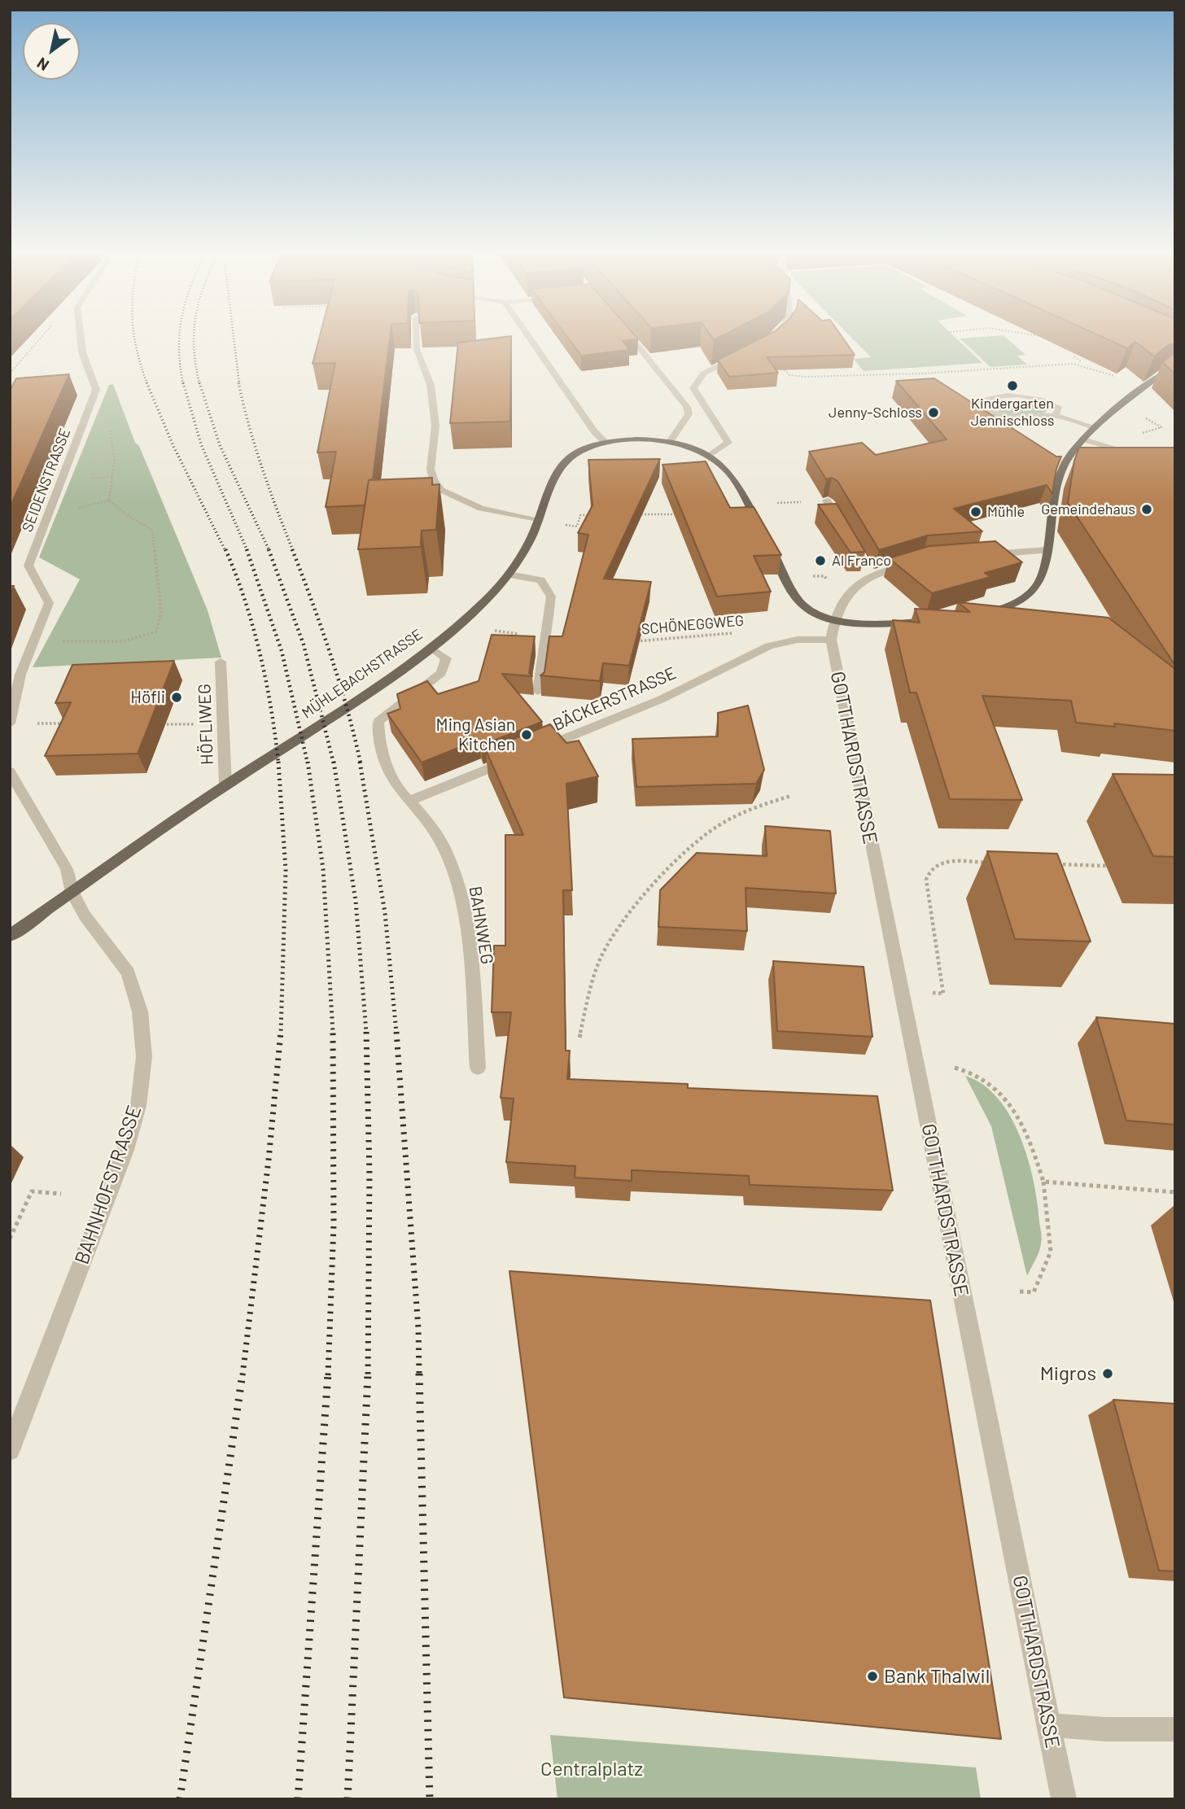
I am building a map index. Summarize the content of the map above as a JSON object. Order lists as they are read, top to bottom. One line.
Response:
{"streets":{"main road":["MÜHLEBACHSTRASSE"],"street":["SEIDENSTRASSE","BÄCKERSTRASSE","HÖFLIWEG","GOTTHARDSTRASSE","BAHNWEG","BAHNHOFSTRASSE"],"path":["SCHÖNEGGWEG"]},"crossings":[["MÜHLEBACHSTRASSE","HÖFLIWEG"],["MÜHLEBACHSTRASSE","GOTTHARDSTRASSE"],["MÜHLEBACHSTRASSE","BAHNHOFSTRASSE"],["BÄCKERSTRASSE","GOTTHARDSTRASSE"],["BÄCKERSTRASSE","BAHNWEG"]],"parks":["Centralplatz"],"places":["Kindergarten Jennischloss","Jenny-Schloss","Gemeindehaus","Mühle","Al Franco","Höfli","Ming Asian Kitchen","Migros","Bank Thalwil"],"north":"bottom left"}
